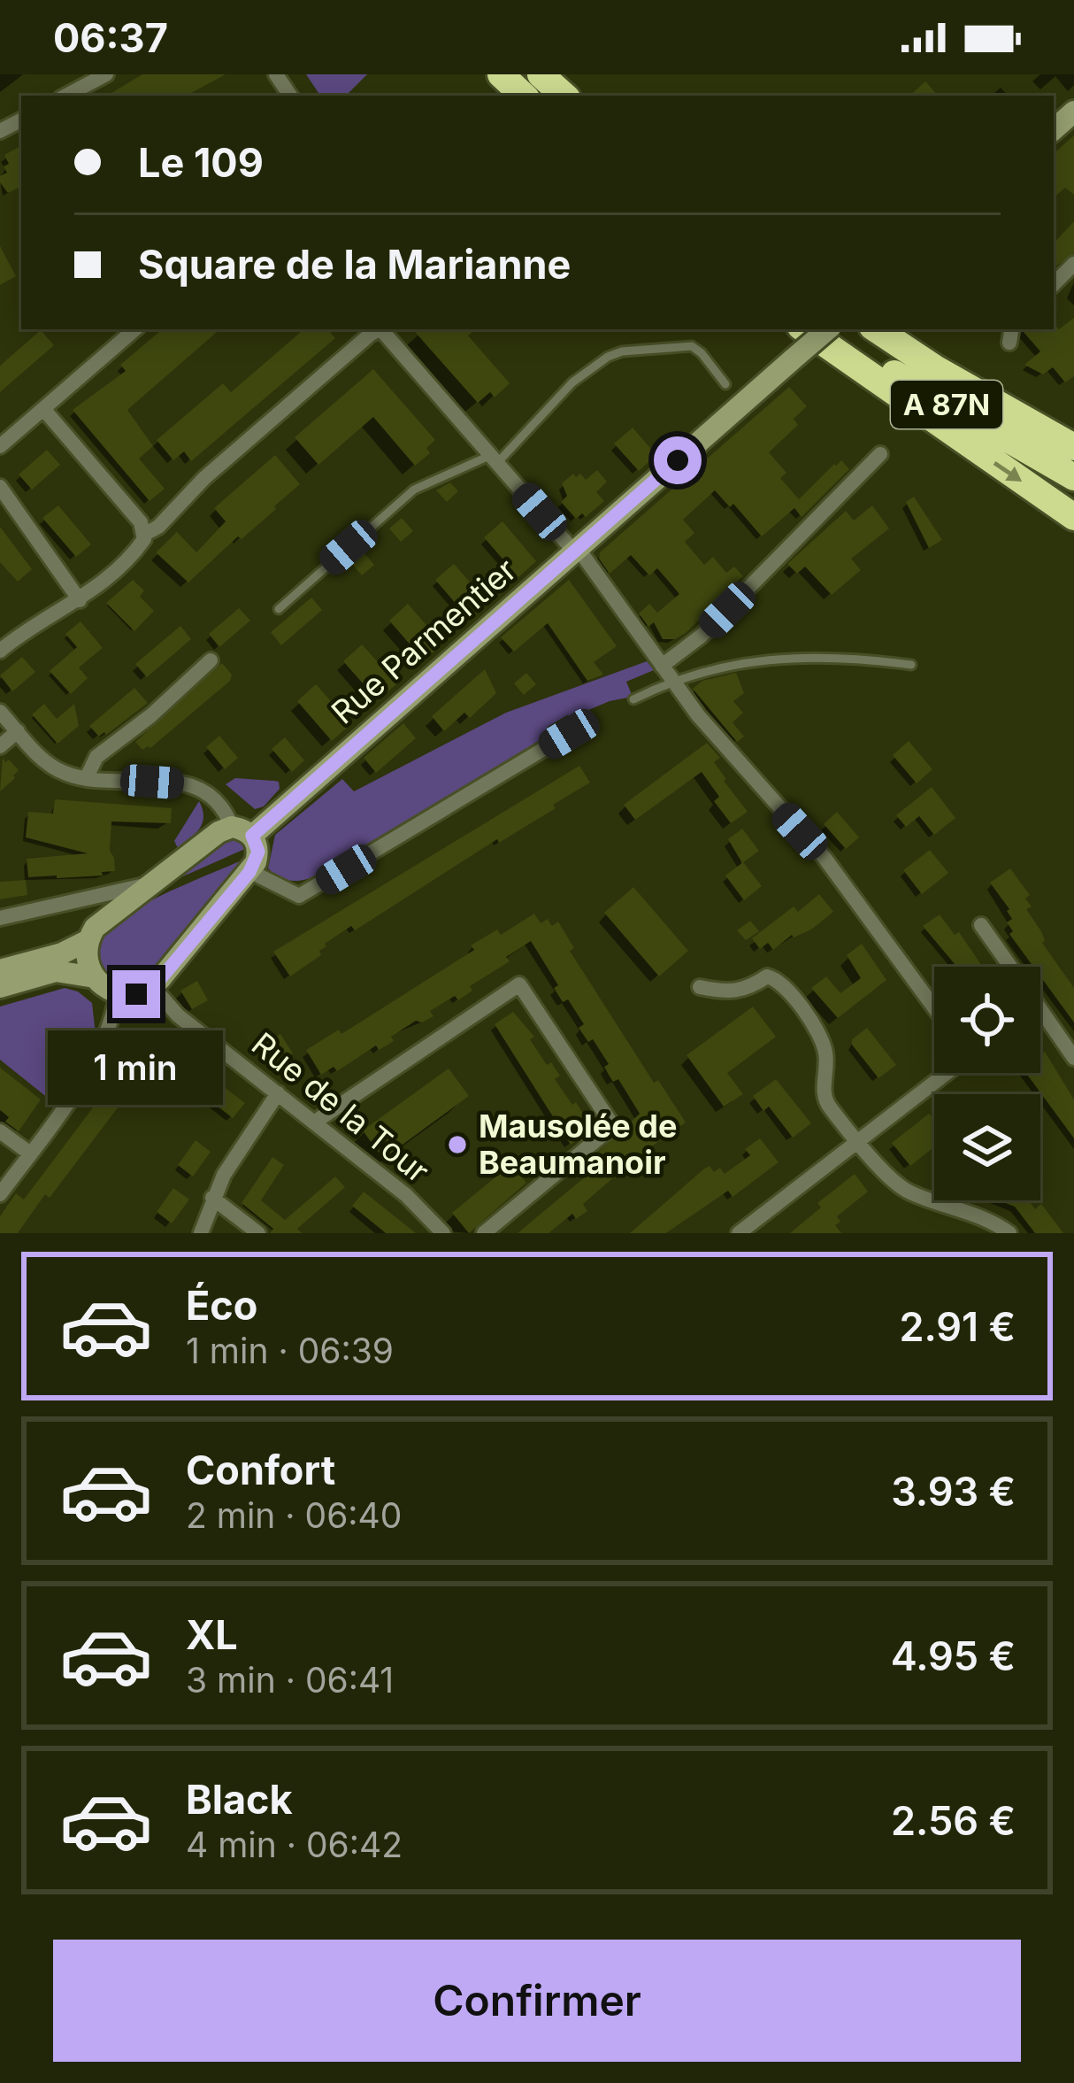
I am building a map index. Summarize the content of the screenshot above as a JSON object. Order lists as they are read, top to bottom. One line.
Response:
{"streets":{"highway":["A 87N"],"street":["Rue Parmentier","Rue de la Tour"]},"places":["Mausolée de Beaumanoir"],"page":{"status":"06:37","banner":["Le 109","Square de la Marianne"],"bubble":"1 min","list":[{"name":"Éco","note":"1 min · 06:39","value":"2.91 €"},{"name":"Confort","note":"2 min · 06:40","value":"3.93 €"},{"name":"XL","note":"3 min · 06:41","value":"4.95 €"},{"name":"Black","note":"4 min · 06:42","value":"2.56 €"}],"buttons":"Confirmer"}}
